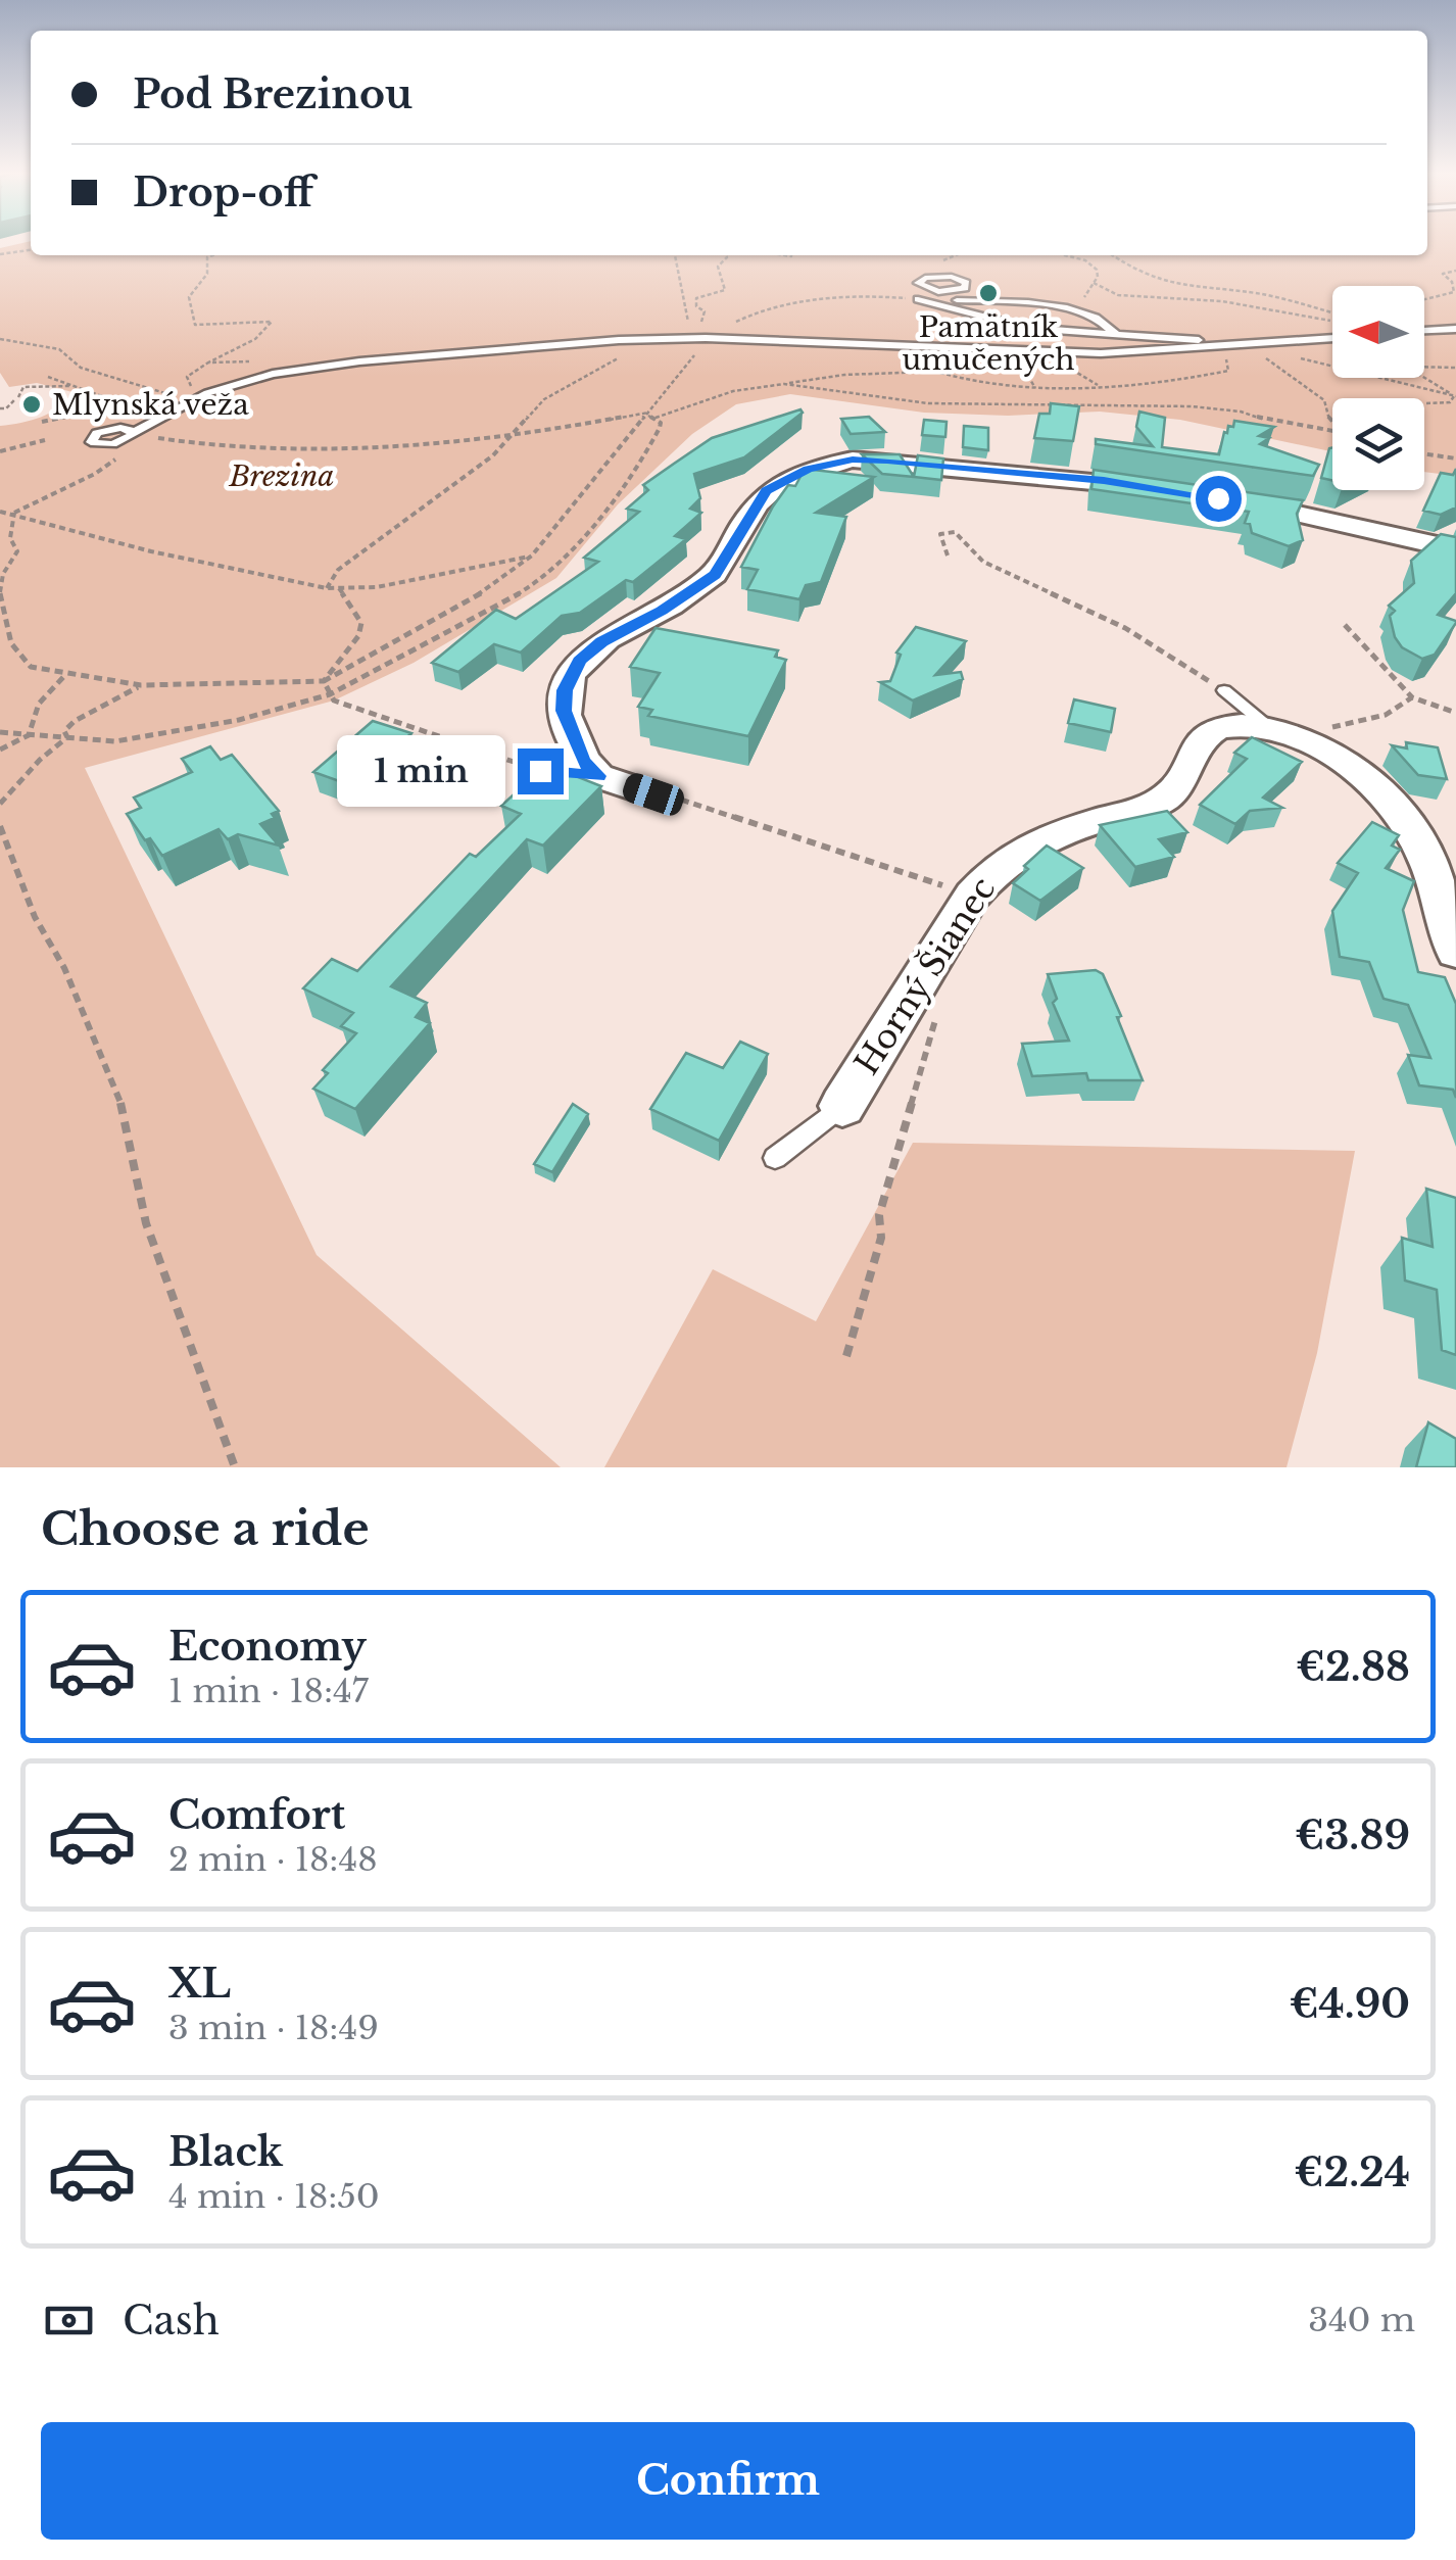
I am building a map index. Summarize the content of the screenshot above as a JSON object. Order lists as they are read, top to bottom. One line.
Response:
{"streets":{"street":["Horný Šianec"]},"parks":["Brezina"],"places":["Pamätník umučených","Mlynská veža"],"north":"left","page":{"banner":["Pod Brezinou","Drop-off"],"bubble":"1 min","heading":"Choose a ride","list":[{"name":"Economy","note":"1 min · 18:47","value":"€2.88"},{"name":"Comfort","note":"2 min · 18:48","value":"€3.89"},{"name":"XL","note":"3 min · 18:49","value":"€4.90"},{"name":"Black","note":"4 min · 18:50","value":"€2.24"}],"pay":["Cash","340 m"],"buttons":"Confirm"}}
